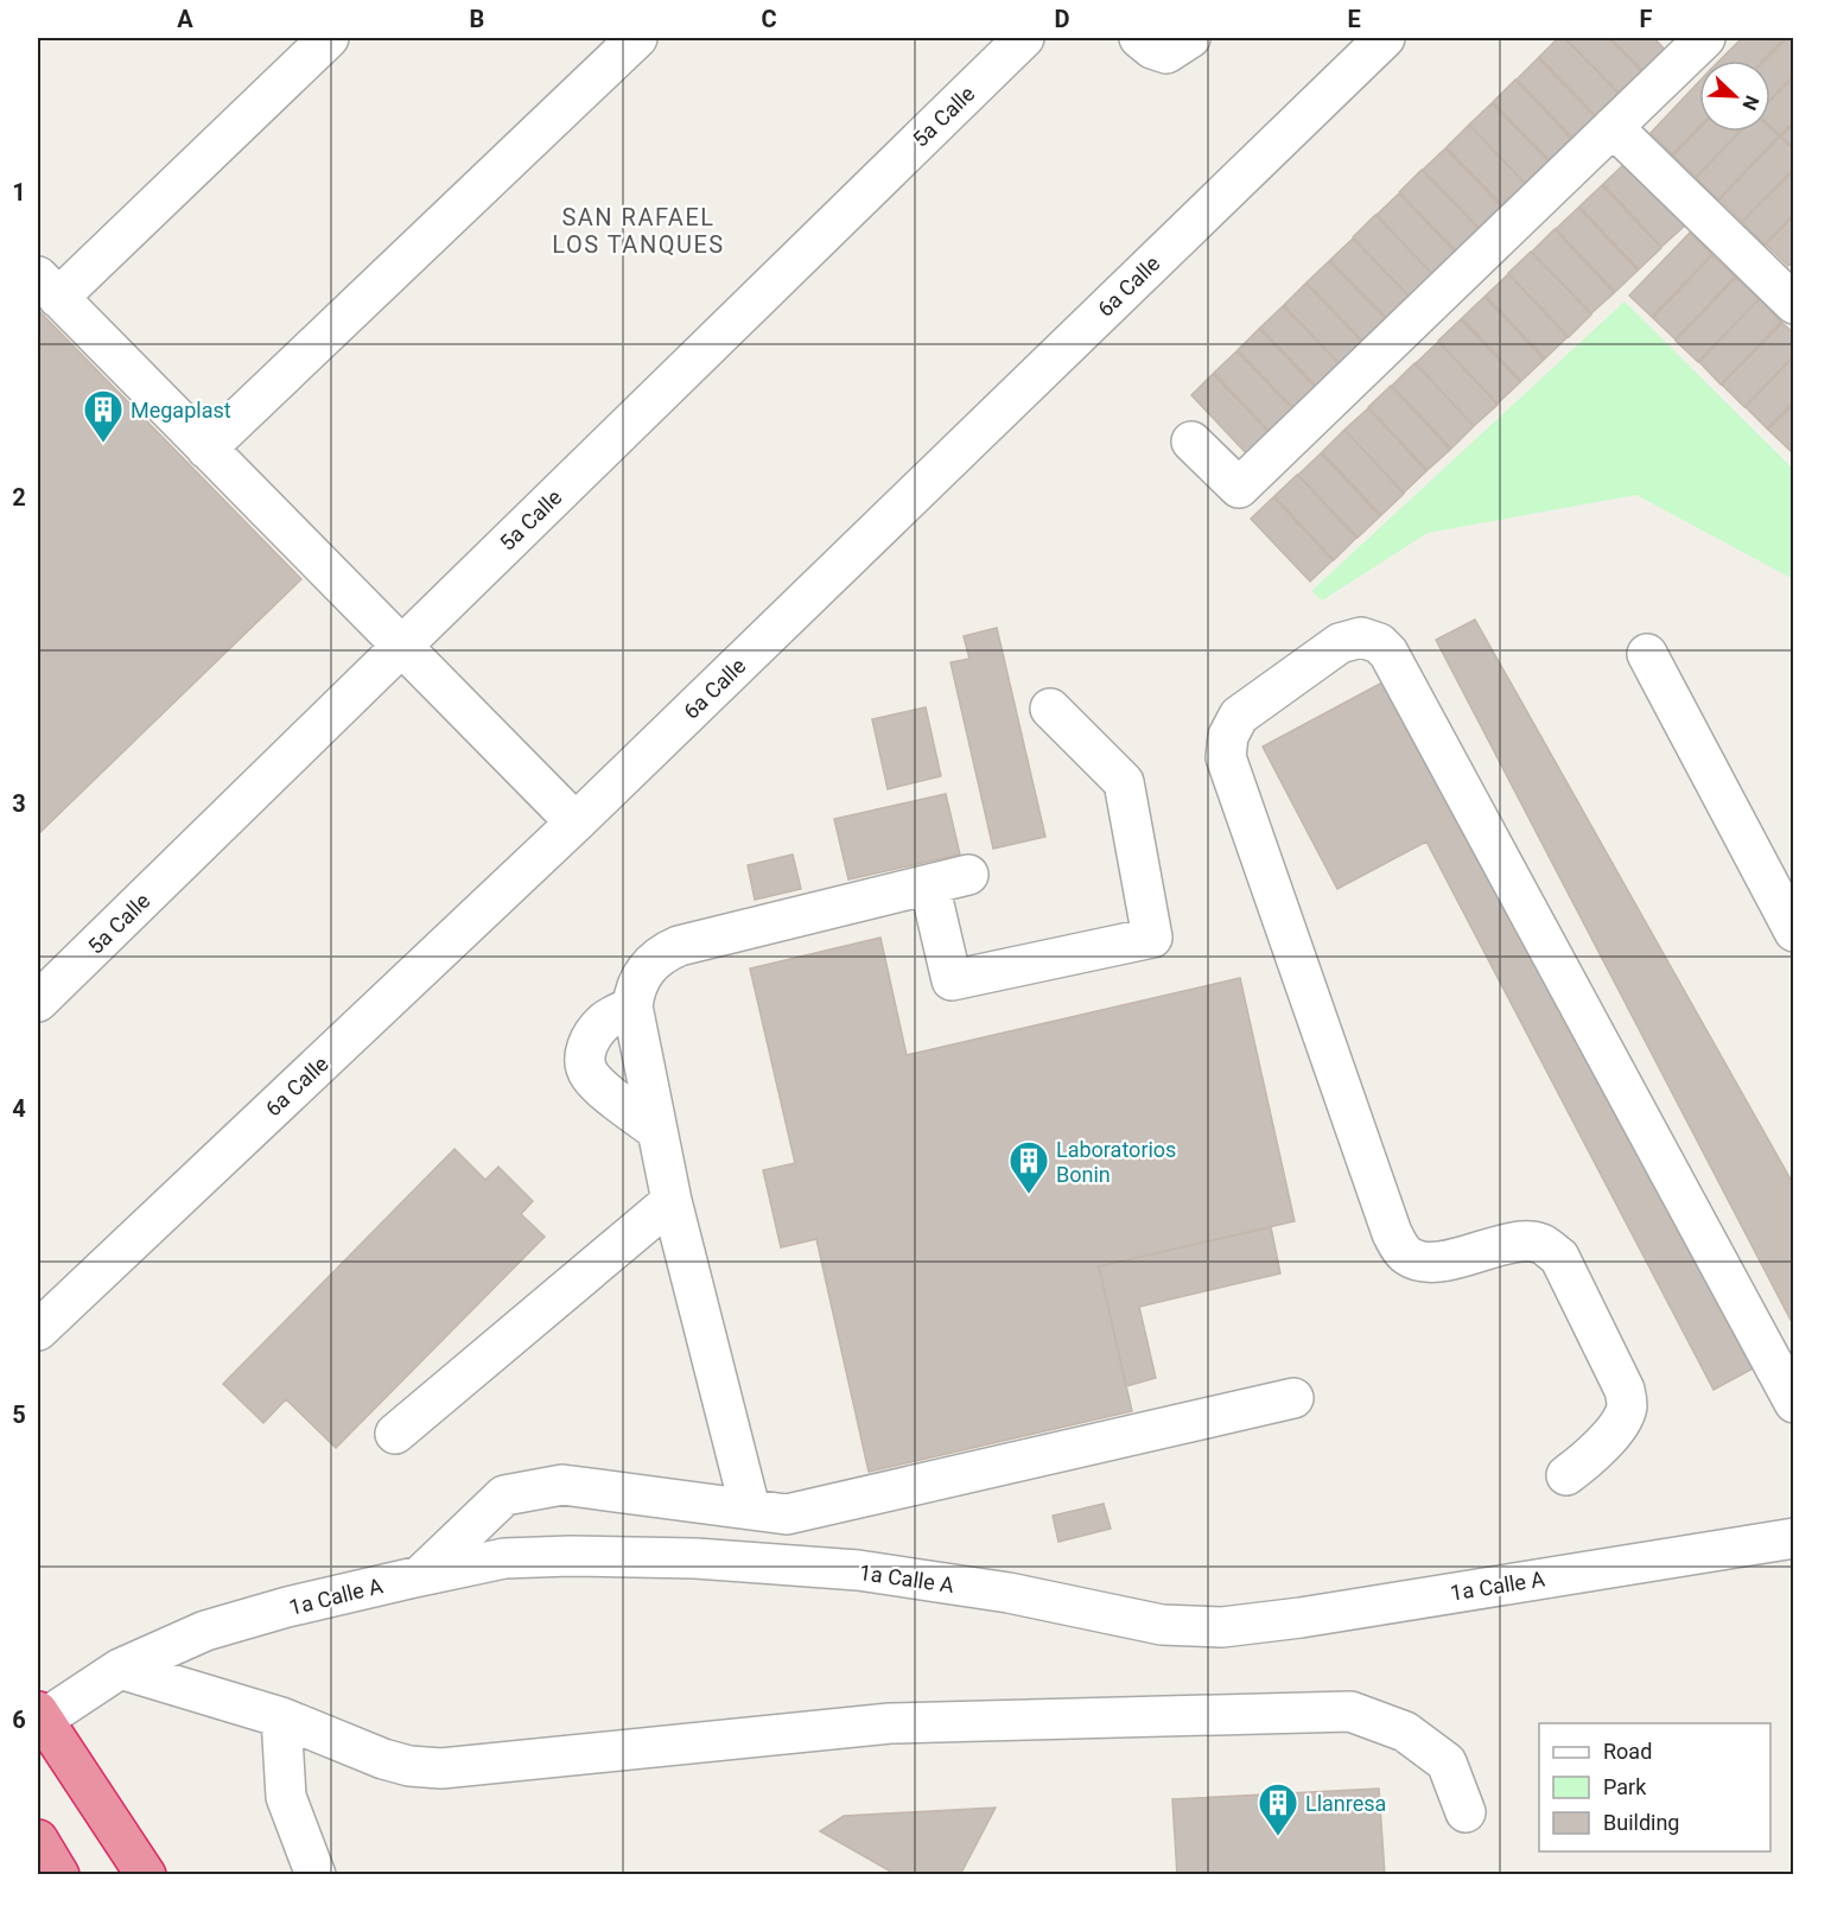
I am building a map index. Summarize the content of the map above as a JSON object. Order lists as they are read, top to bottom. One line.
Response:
{"streets":{"street":["5a Calle","6a Calle","1a Calle A"]},"districts":["SAN RAFAEL LOS TANQUES"],"places":{"building":["Megaplast","Laboratorios Bonin","Llanresa"]},"legend":["Road","Park","Building"],"north":"bottom right","grid":{"columns":["A","B","C","D","E","F"],"rows":["1","2","3","4","5","6"]}}
